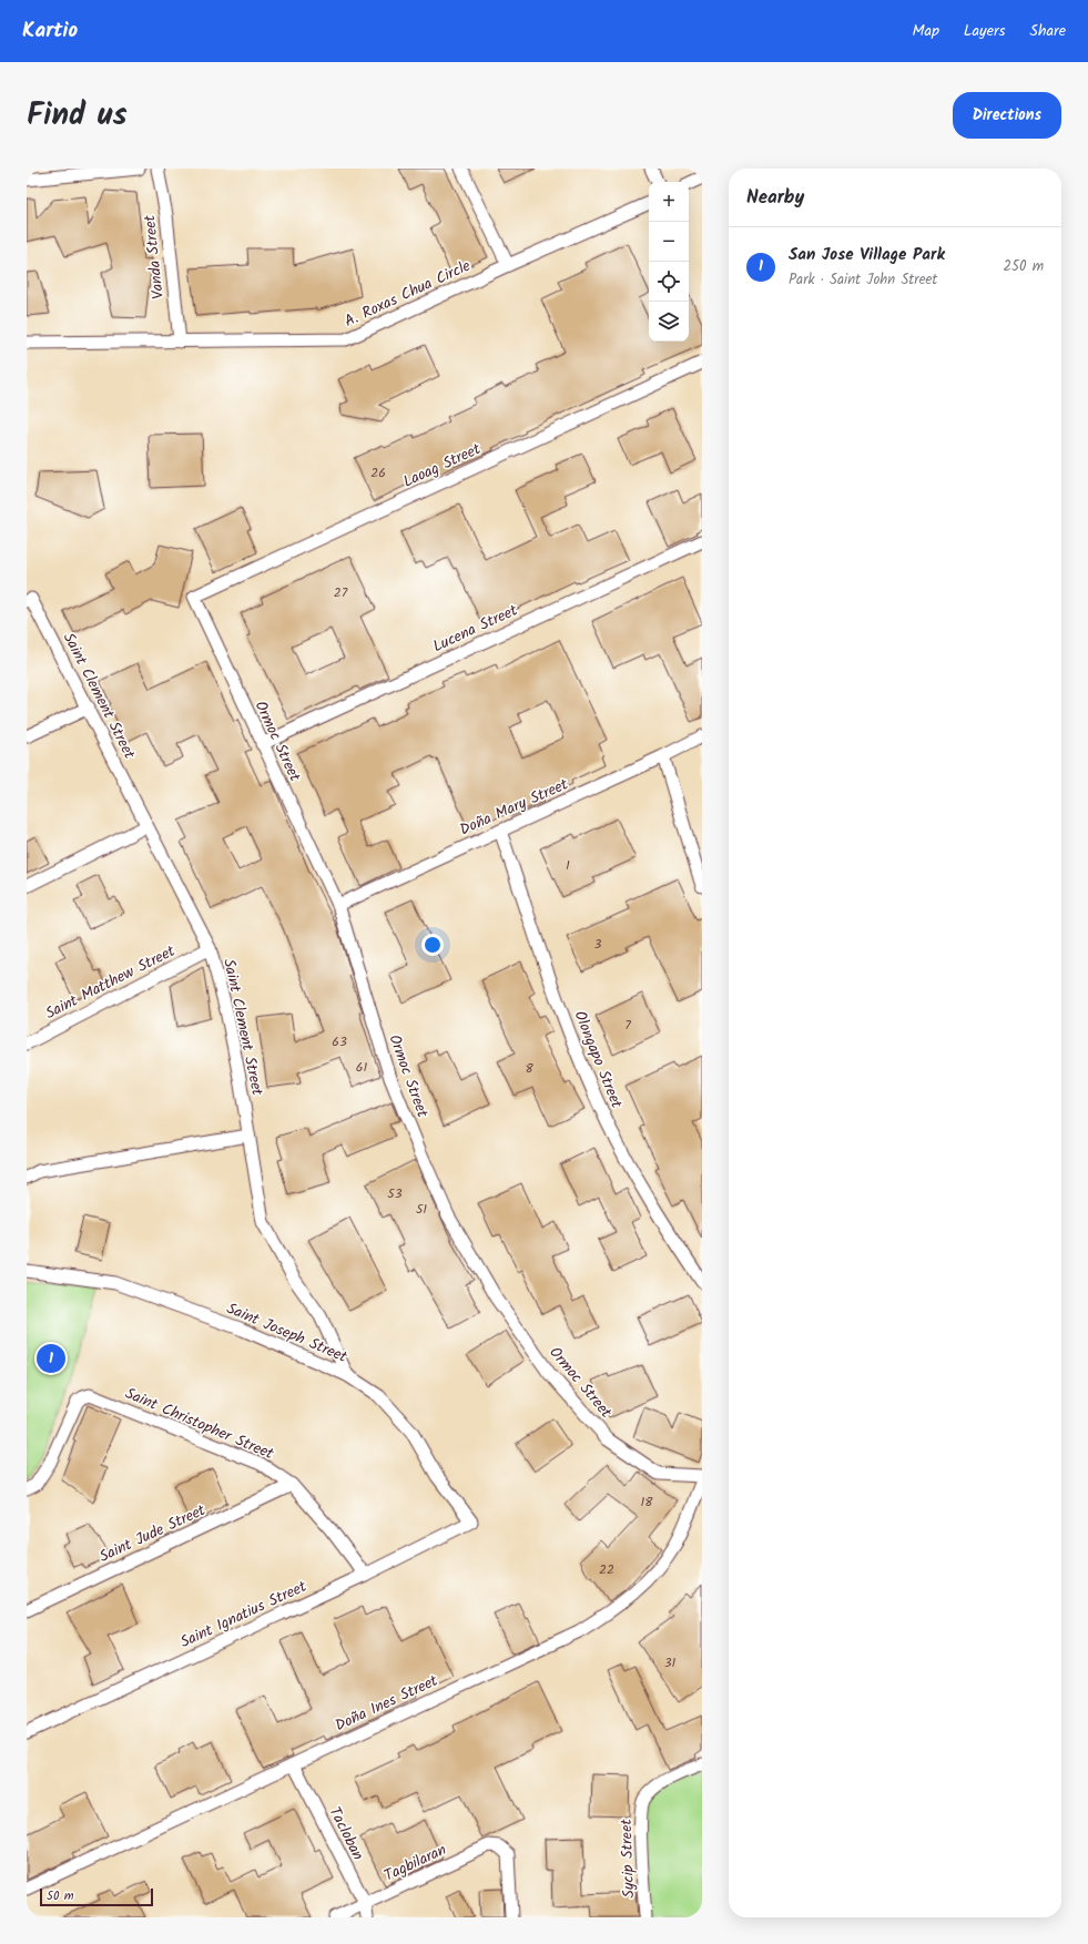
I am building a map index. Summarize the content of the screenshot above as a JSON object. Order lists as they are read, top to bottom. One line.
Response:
{"streets":{"street":["Vanda Street","A. Roxas Chua Circle","Laoag Street","Lucena Street","Saint Clement Street","Ormoc Street","Doña Mary Street","Saint Matthew Street","Olongapo Street","Saint Joseph Street","Saint Christopher Street","Saint Jude Street","Saint Ignatius Street","Doña Ines Street","Tacloban","Sycip Street","Tagbilaran"]},"crossings":[["Vanda Street","A. Roxas Chua Circle"],["Laoag Street","Ormoc Street"],["Lucena Street","Ormoc Street"],["Saint Clement Street","Saint Matthew Street"],["Saint Clement Street","Saint Joseph Street"],["Ormoc Street","Doña Mary Street"],["Doña Mary Street","Olongapo Street"],["Saint Joseph Street","Saint Ignatius Street"],["Saint Christopher Street","Saint Jude Street"],["Saint Christopher Street","Saint Ignatius Street"],["Doña Ines Street","Tacloban"],["Tacloban","Tagbilaran"]],"house_numbers":["26","27","1","3","7","63","61","8","53","51","18","22","31"],"scale_bar":"50 m","page":{"header":"Kartio","nav":["Map","Layers","Share"],"title":"Find us","buttons":"Directions","heading":"Nearby","map_buttons":["+","−"],"list":[{"mark":"1","name":"San Jose Village Park","note":"Park · Saint John Street","value":"250 m"}],"pins":"1","scale":"50 m"}}
